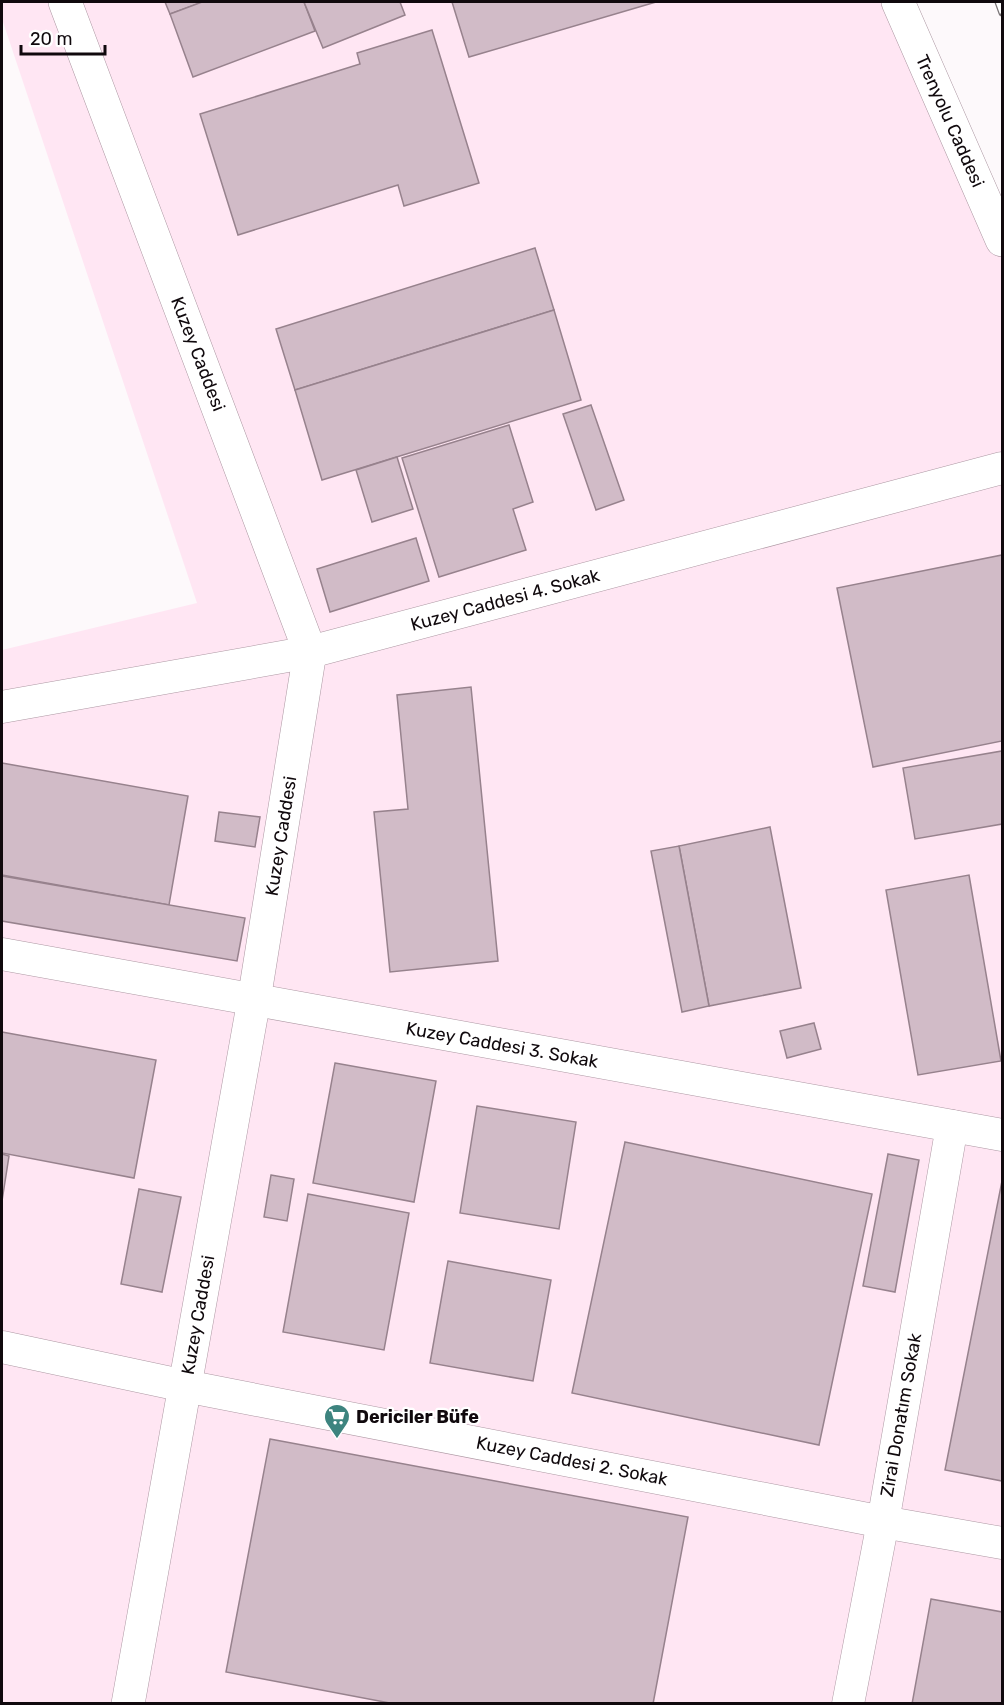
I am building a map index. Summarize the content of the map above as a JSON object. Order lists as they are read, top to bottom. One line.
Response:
{"streets":{"street":["Trenyolu Caddesi","Kuzey Caddesi","Kuzey Caddesi 4. Sokak","Kuzey Caddesi 3. Sokak","Zirai Donatım Sokak","Kuzey Caddesi 2. Sokak"]},"crossings":[["Kuzey Caddesi","Kuzey Caddesi 4. Sokak"],["Kuzey Caddesi","Kuzey Caddesi 3. Sokak"],["Kuzey Caddesi","Kuzey Caddesi 2. Sokak"],["Kuzey Caddesi 3. Sokak","Zirai Donatım Sokak"],["Zirai Donatım Sokak","Kuzey Caddesi 2. Sokak"]],"places":{"supermarket":["Dericiler Büfe"]},"scale_bar":"20 m"}
